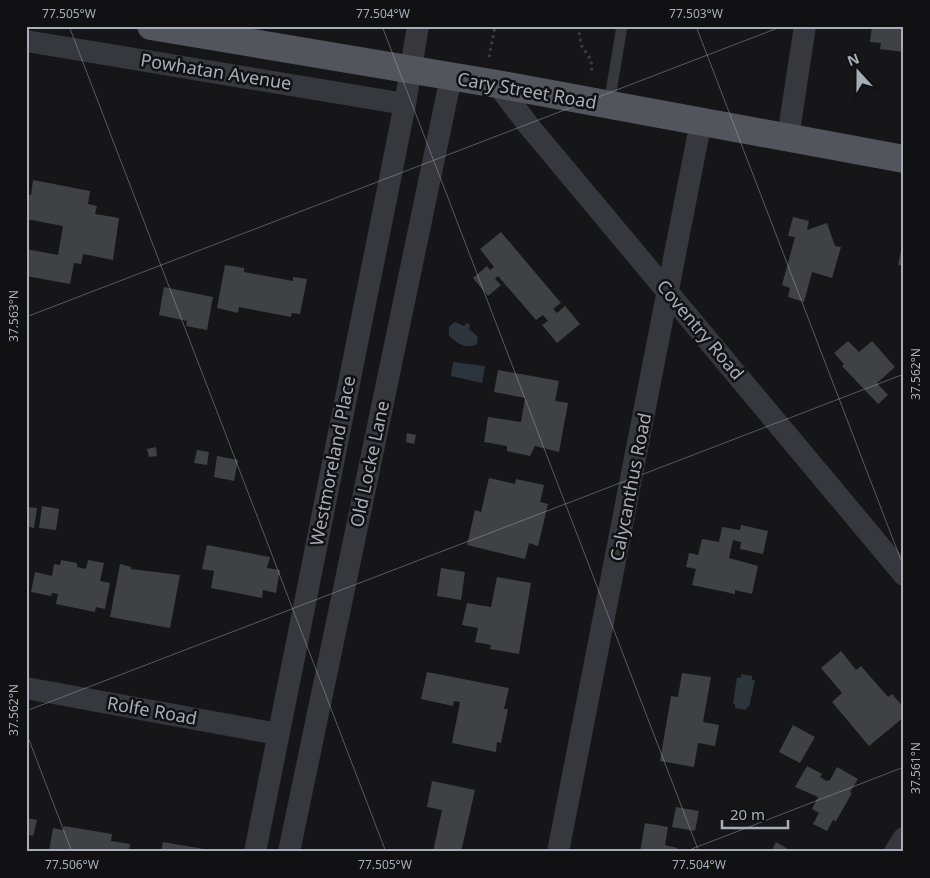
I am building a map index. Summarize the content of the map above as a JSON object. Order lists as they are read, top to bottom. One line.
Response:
{"streets":{"main road":["Cary Street Road"],"street":["Powhatan Avenue","Coventry Road","Westmoreland Place","Old Locke Lane","Calycanthus Road","Rolfe Road"]},"crossings":[["Powhatan Avenue","Westmoreland Place"],["Cary Street Road","Coventry Road"],["Cary Street Road","Westmoreland Place"],["Cary Street Road","Old Locke Lane"],["Cary Street Road","Calycanthus Road"],["Coventry Road","Calycanthus Road"],["Westmoreland Place","Rolfe Road"]],"scale_bar":"20 m","north":"top","coordinates":["77.505°W","77.504°W","77.503°W","37.563°N","37.562°N","37.561°N","77.506°W"]}
